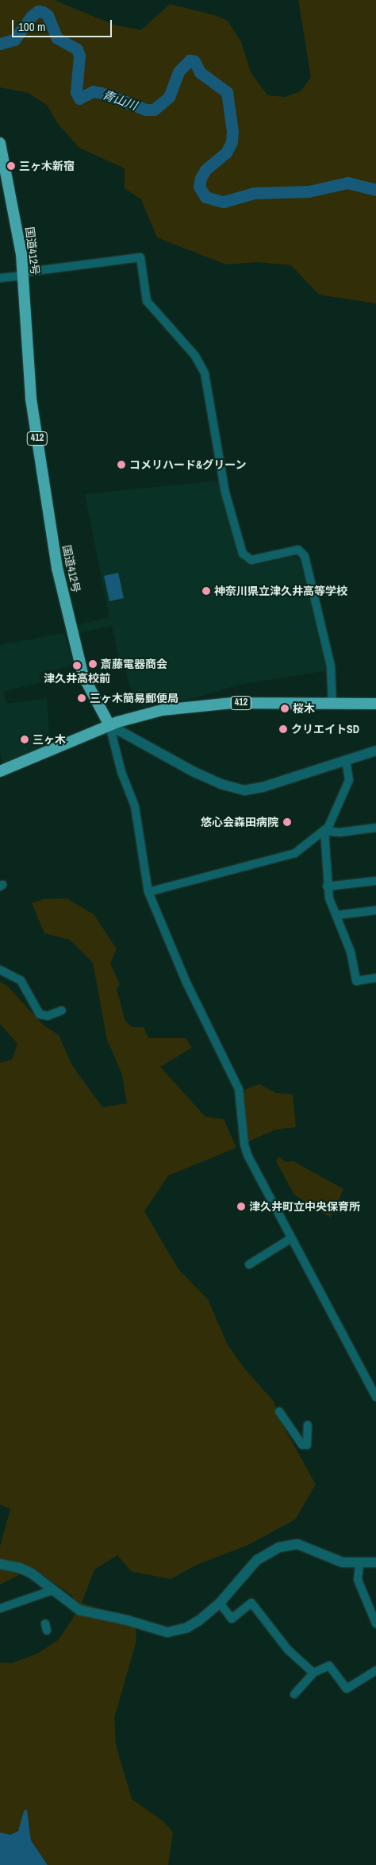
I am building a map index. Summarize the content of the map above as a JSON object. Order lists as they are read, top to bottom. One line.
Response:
{"streets":{"highway":["国道412号","412"]},"crossings":[["国道412号","412"]],"water":["青山川"],"places":["三ヶ木新宿","コメリハード&グリーン","神奈川県立津久井高等学校","斎藤電器商会","津久井高校前","三ヶ木簡易郵便局","桜木","クリエイトSD","三ヶ木","悠心会森田病院","津久井町立中央保育所"],"scale_bar":"100 m"}
